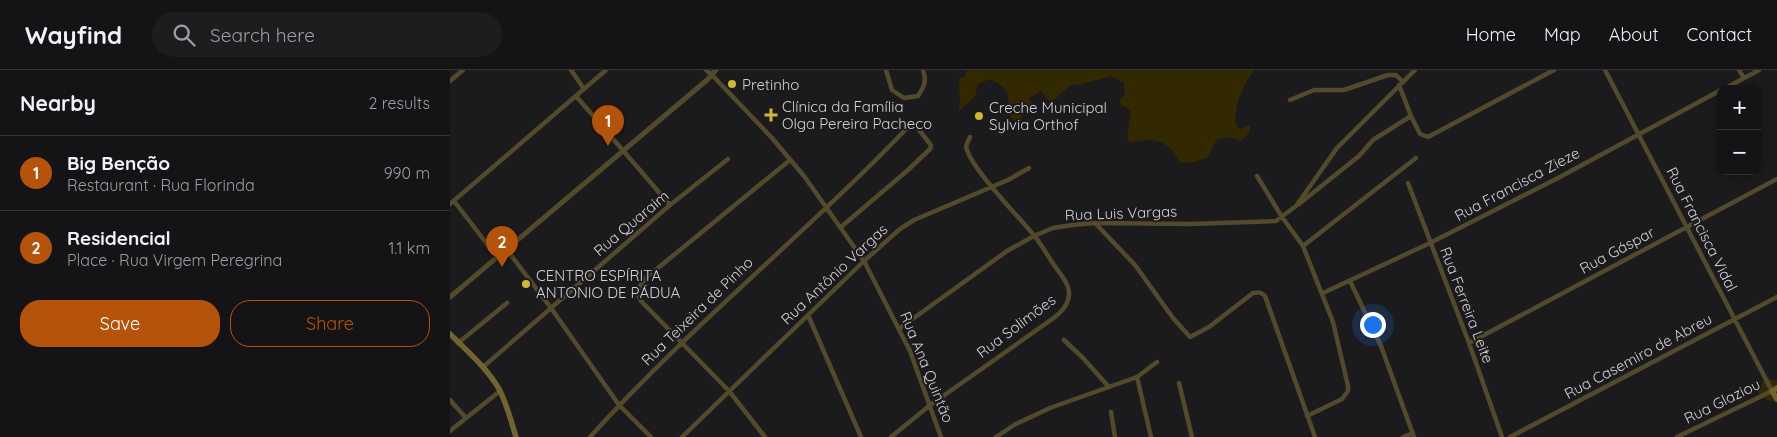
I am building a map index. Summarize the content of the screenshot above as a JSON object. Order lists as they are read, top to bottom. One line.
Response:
{"streets":{"main road":["Rua Francisca Vidal"],"street":["Rua Francisca Zieze","Rua Luis Vargas","Rua Quaraim","Rua Gáspar","Rua Antônio Vargas","Rua Ferreira Leite","Rua Teixeira de Pinho","Rua Solimões","Rua Casemiro de Abreu","Rua Ana Quintão","Rua Glaziou"]},"crossings":[["Rua Francisca Zieze","Rua Francisca Vidal"],["Rua Francisca Zieze","Rua Ferreira Leite"],["Rua Luis Vargas","Rua Solimões"],["Rua Luis Vargas","Rua Ana Quintão"],["Rua Francisca Vidal","Rua Gáspar"],["Rua Francisca Vidal","Rua Casemiro de Abreu"],["Rua Francisca Vidal","Rua Glaziou"],["Rua Gáspar","Rua Ferreira Leite"],["Rua Antônio Vargas","Rua Solimões"],["Rua Antônio Vargas","Rua Ana Quintão"],["Rua Teixeira de Pinho","Rua Ana Quintão"],["Rua Solimões","Rua Ana Quintão"]],"places":{"other":["Pretinho","Creche Municipal Sylvia Orthof","CENTRO ESPÍRITA ANTONIO DE PÁDUA"],"health":["Clínica da Família Olga Pereira Pacheco"]},"page":{"header":"Wayfind","search":"Search here","nav":["Home","Map","About","Contact"],"heading":["Nearby","2 results"],"map_buttons":["+","−"],"pins":["1","2"],"list":[{"mark":"1","name":"Big Benção","note":"Restaurant · Rua Florinda","value":"990 m"},{"mark":"2","name":"Residencial","note":"Place · Rua Virgem Peregrina","value":"1.1 km"}],"buttons":["Save","Share"]}}
